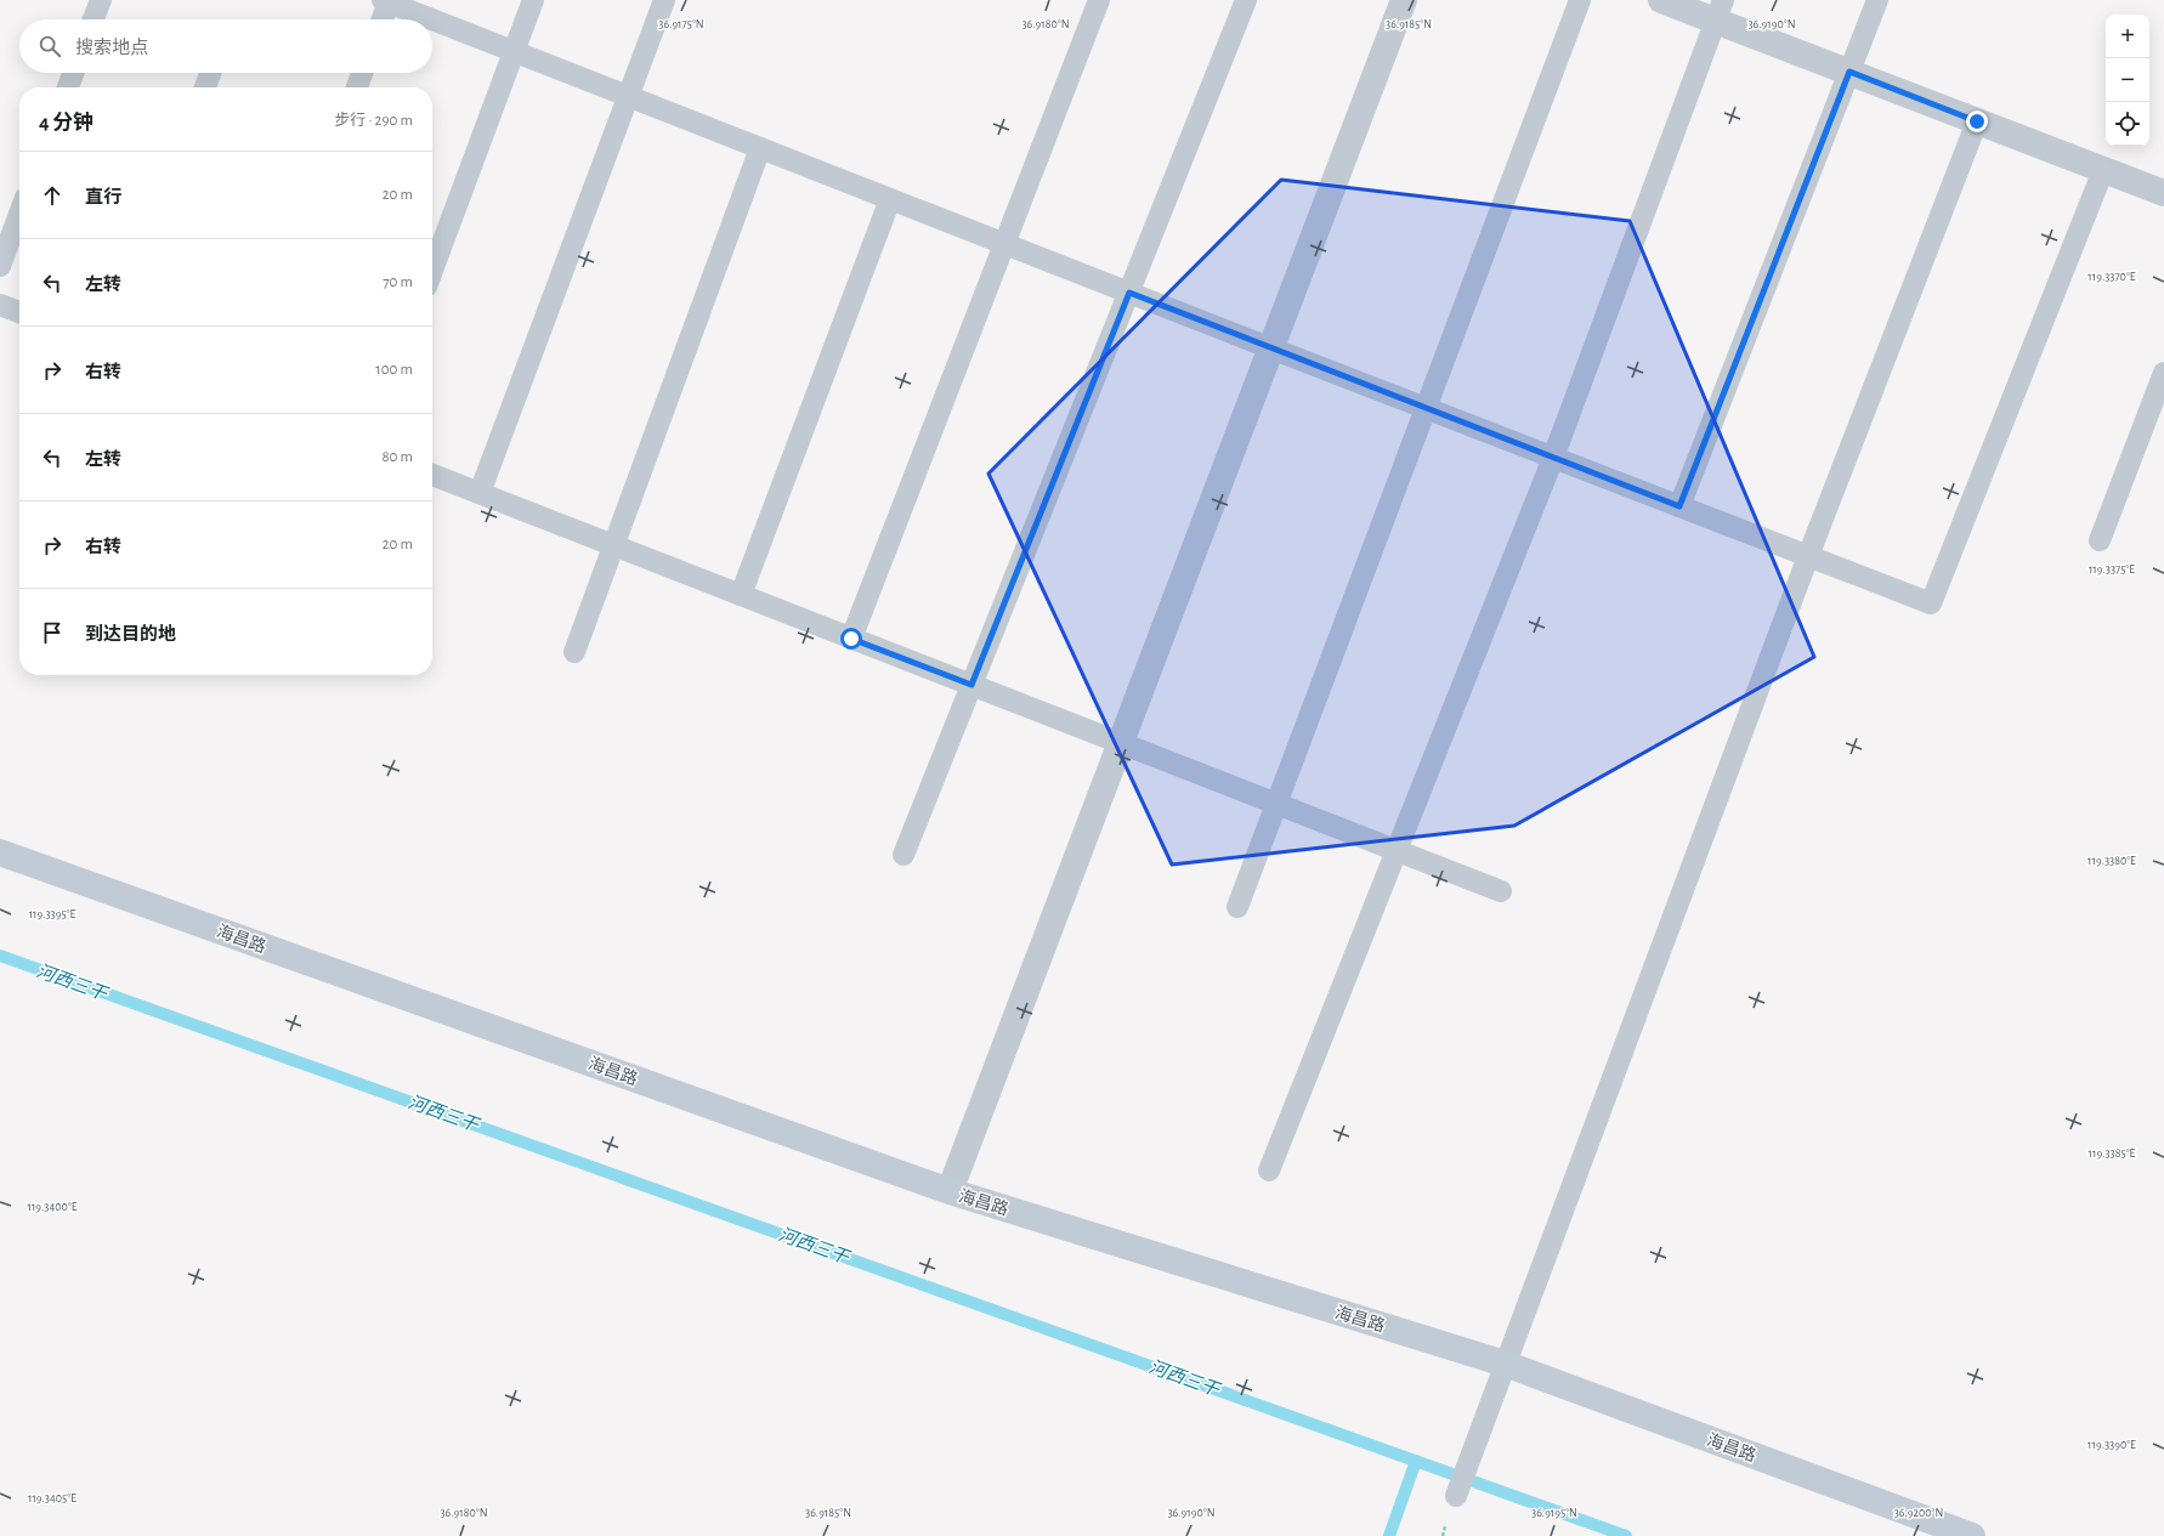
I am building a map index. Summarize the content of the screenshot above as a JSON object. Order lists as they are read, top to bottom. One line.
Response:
{"streets":{"street":["海昌路"]},"water":["河西三干"],"page":{"map_buttons":["+","−"],"search":"搜索地点","heading":["4 分钟","步行 · 290 m"],"list":[["直行","20 m"],["左转","70 m"],["右转","100 m"],["左转","80 m"],["右转","20 m"],"到达目的地"]},"coordinates":["36.9175°N","36.9180°N","36.9185°N","36.9190°N","119.3370°E","119.3375°E","119.3380°E","119.3395°E","119.3385°E","119.3400°E","119.3390°E","119.3405°E","36.9195°N","36.9200°N"]}
